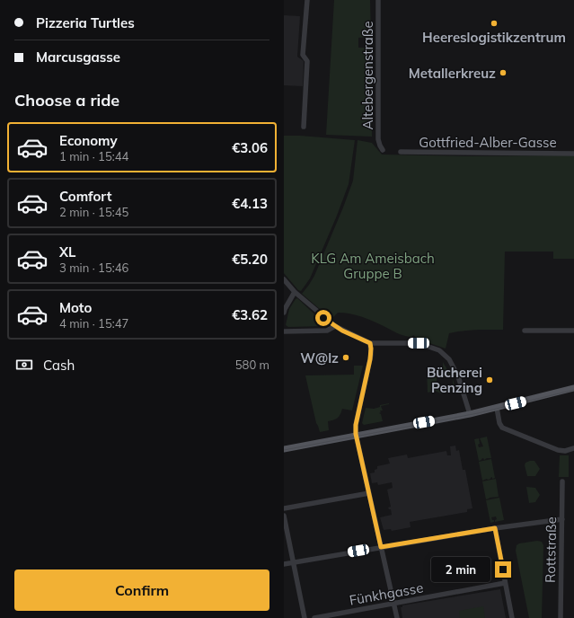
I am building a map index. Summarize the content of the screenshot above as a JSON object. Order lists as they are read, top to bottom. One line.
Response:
{"streets":{"street":["Altebergenstraße","Gottfried-Alber-Gasse","Rottstraße","Fünkhgasse"]},"parks":["KLG Am Ameisbach Gruppe B"],"places":["Heereslogistikzentrum","Metallerkreuz","W@lz","Bücherei Penzing"],"page":{"banner":["Pizzeria Turtles","Marcusgasse"],"heading":"Choose a ride","list":[{"name":"Economy","note":"1 min · 15:44","value":"€3.06"},{"name":"Comfort","note":"2 min · 15:45","value":"€4.13"},{"name":"XL","note":"3 min · 15:46","value":"€5.20"},{"name":"Moto","note":"4 min · 15:47","value":"€3.62"}],"pay":["Cash","580 m"],"bubble":"2 min","buttons":"Confirm"}}
